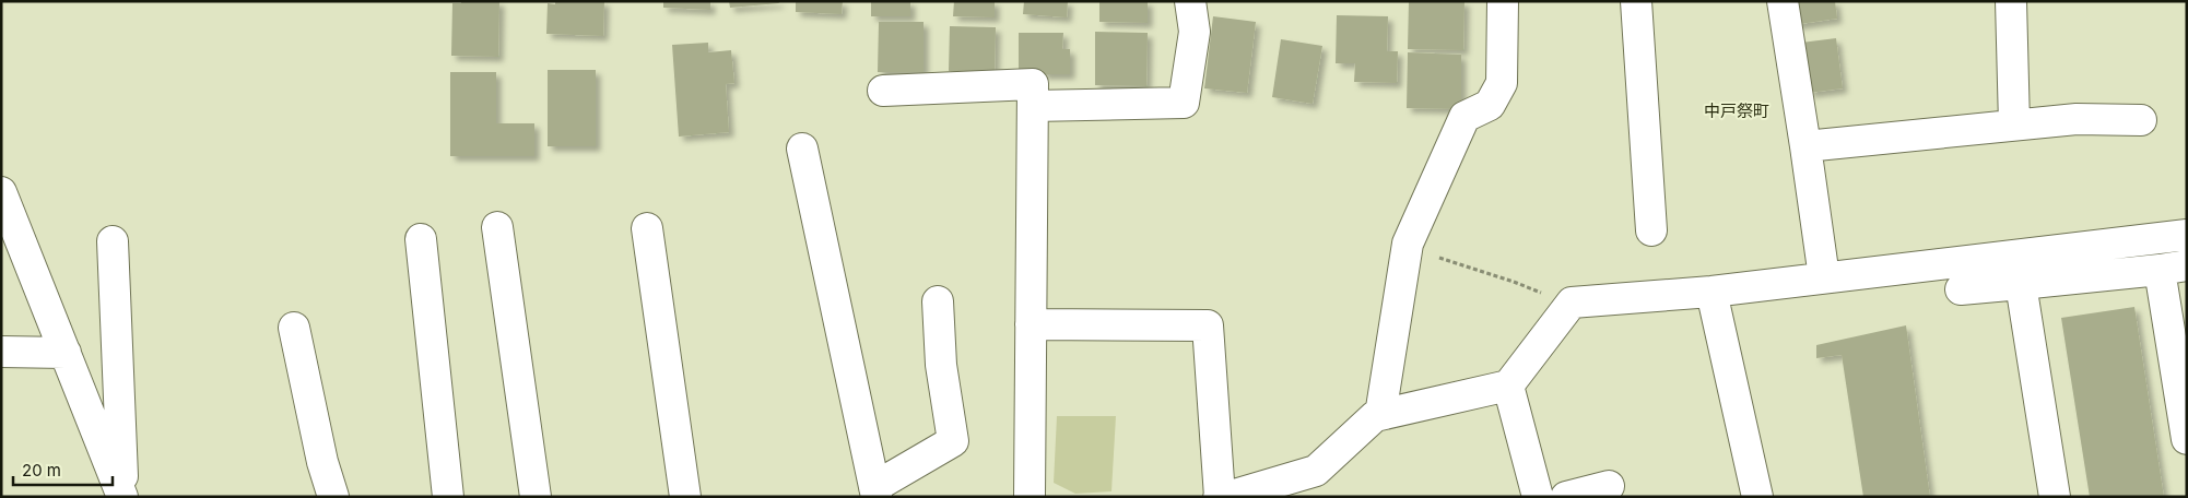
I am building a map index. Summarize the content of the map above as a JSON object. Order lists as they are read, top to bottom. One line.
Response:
{"districts":["中戸祭町"],"scale_bar":"20 m"}
